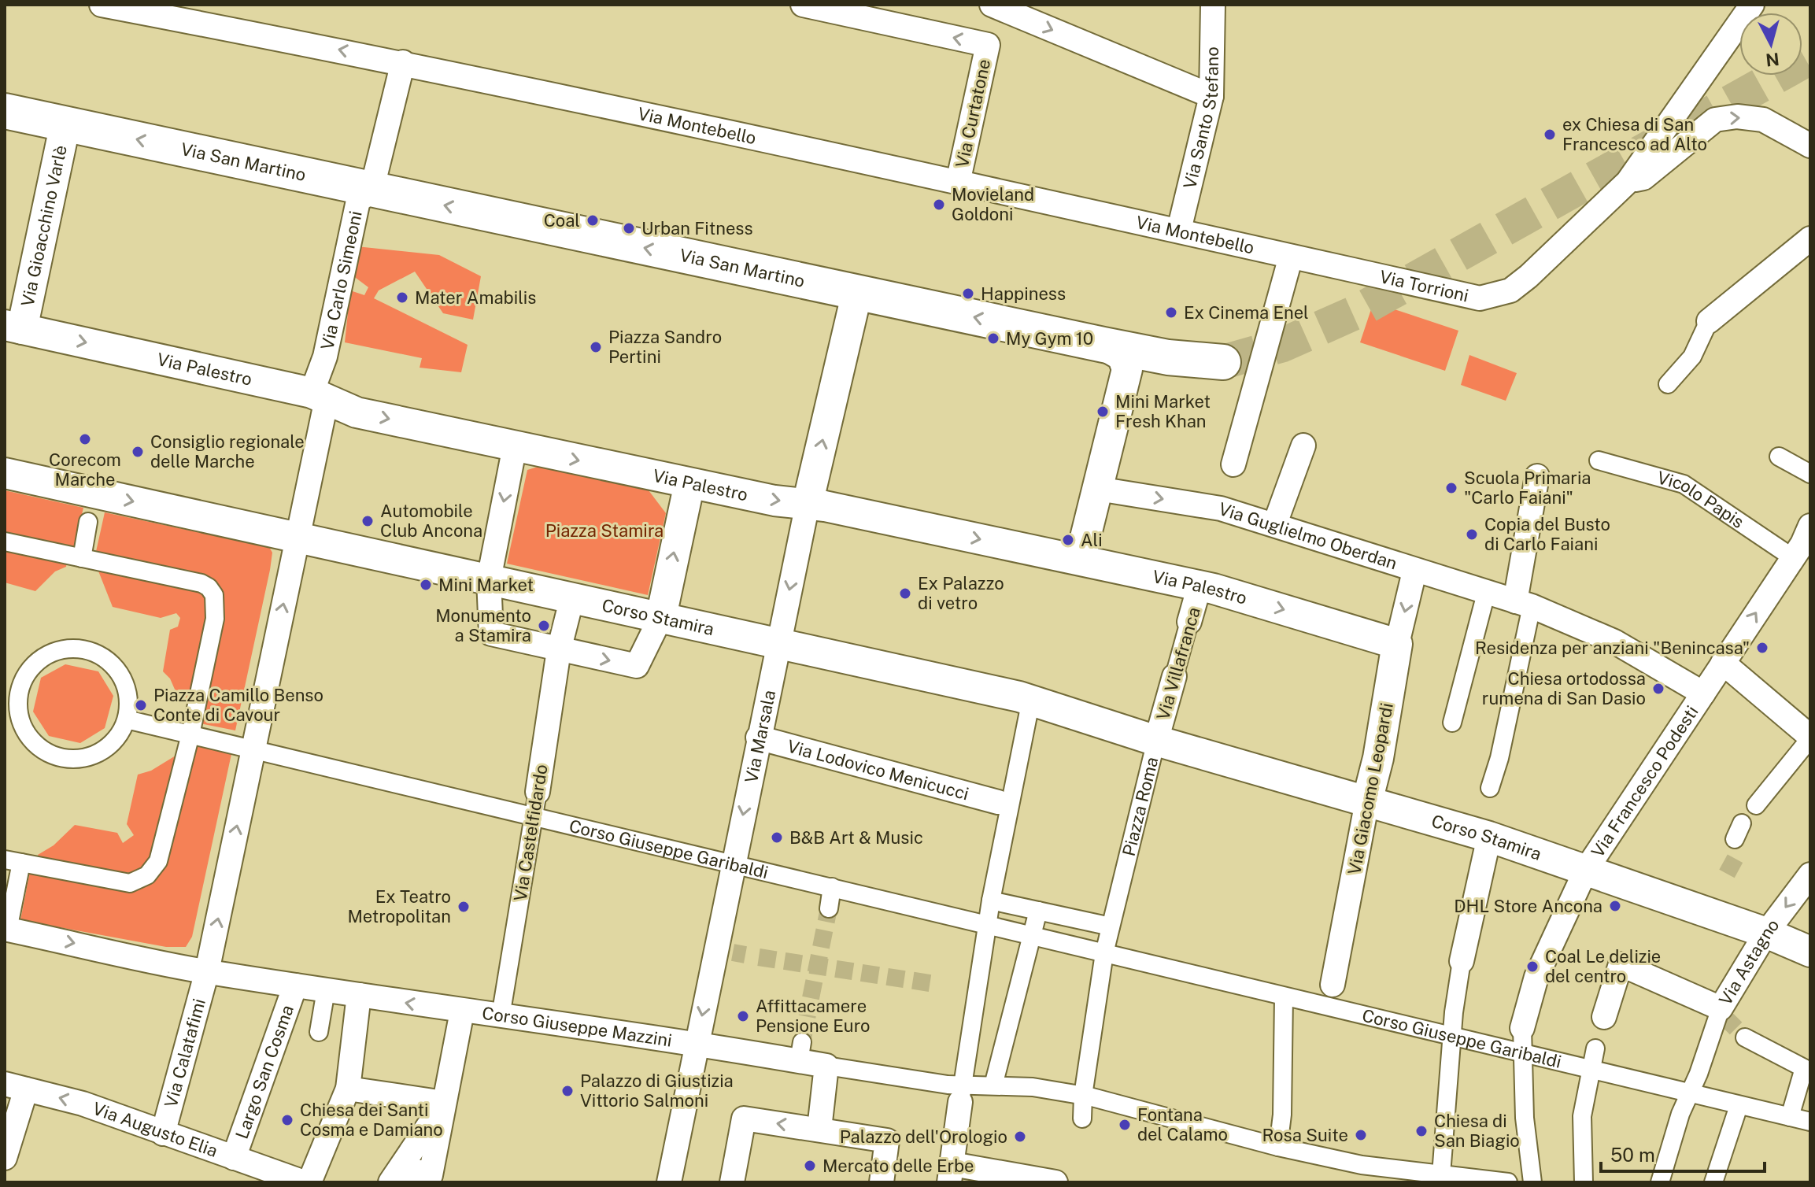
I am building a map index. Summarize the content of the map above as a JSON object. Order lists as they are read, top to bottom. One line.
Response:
{"streets":{"main road":["Via San Martino"],"street":["Via Curtatone","Via Santo Stefano","Via Montebello","Via Gioacchino Varlè","Via Carlo Simeoni","Via Torrioni","Via Palestro","Vicolo Papis","Via Guglielmo Oberdan","Corso Stamira","Via Villafranca","Via Marsala","Via Lodovico Menicucci","Via Francesco Podesti","Via Giacomo Leopardi","Piazza Roma","Via Castelfidardo","Corso Giuseppe Garibaldi","Via Astagno","Corso Giuseppe Mazzini","Via Calatafimi","Largo San Cosma","Via Augusto Elia"]},"crossings":[["Via Curtatone","Via Montebello"],["Via Santo Stefano","Via Montebello"],["Via Montebello","Via Carlo Simeoni"],["Via Montebello","Via Torrioni"],["Via San Martino","Via Gioacchino Varlè"],["Via San Martino","Via Carlo Simeoni"],["Via San Martino","Via Marsala"],["Via Gioacchino Varlè","Via Palestro"],["Via Carlo Simeoni","Via Palestro"],["Via Carlo Simeoni","Corso Stamira"],["Via Palestro","Via Villafranca"],["Via Palestro","Via Marsala"],["Via Palestro","Via Giacomo Leopardi"],["Vicolo Papis","Via Francesco Podesti"],["Via Guglielmo Oberdan","Via Francesco Podesti"],["Via Guglielmo Oberdan","Via Giacomo Leopardi"],["Corso Stamira","Via Villafranca"],["Corso Stamira","Via Marsala"],["Corso Stamira","Via Francesco Podesti"],["Corso Stamira","Via Giacomo Leopardi"],["Corso Stamira","Piazza Roma"],["Corso Stamira","Via Astagno"],["Via Villafranca","Piazza Roma"],["Via Marsala","Via Lodovico Menicucci"],["Via Marsala","Corso Giuseppe Garibaldi"],["Via Marsala","Corso Giuseppe Mazzini"],["Via Francesco Podesti","Corso Giuseppe Garibaldi"],["Via Giacomo Leopardi","Corso Giuseppe Garibaldi"],["Piazza Roma","Corso Giuseppe Garibaldi"],["Via Castelfidardo","Corso Giuseppe Garibaldi"],["Via Castelfidardo","Corso Giuseppe Mazzini"],["Corso Giuseppe Garibaldi","Via Astagno"],["Corso Giuseppe Mazzini","Via Calatafimi"],["Corso Giuseppe Mazzini","Largo San Cosma"],["Via Calatafimi","Via Augusto Elia"],["Largo San Cosma","Via Augusto Elia"]],"one_way":["Via San Martino","Via Palestro"],"parks":["Piazza Stamira"],"places":["ex Chiesa di San Francesco ad Alto","Movieland Goldoni","Coal","Urban Fitness","Happiness","Mater Amabilis","Ex Cinema Enel","My Gym 10","Piazza Sandro Pertini","Mini Market Fresh Khan","Corecom Marche","Consiglio regionale delle Marche","Scuola Primaria \"Carlo Faiani\"","Automobile Club Ancona","Copia del Busto di Carlo Faiani","Ali","Mini Market","Ex Palazzo di vetro","Monumento a Stamira","Residenza per anziani \"Benincasa\"","Chiesa ortodossa rumena di San Dasio","Piazza Camillo Benso Conte di Cavour","B&B Art & Music","DHL Store Ancona","Ex Teatro Metropolitan","Coal Le delizie del centro","Affittacamere Pensione Euro","Palazzo di Giustizia Vittorio Salmoni","Chiesa dei Santi Cosma e Damiano","Fontana del Calamo","Chiesa di San Biagio","Rosa Suite","Palazzo dell'Orologio","Mercato delle Erbe"],"scale_bar":"50 m","north":"bottom"}
